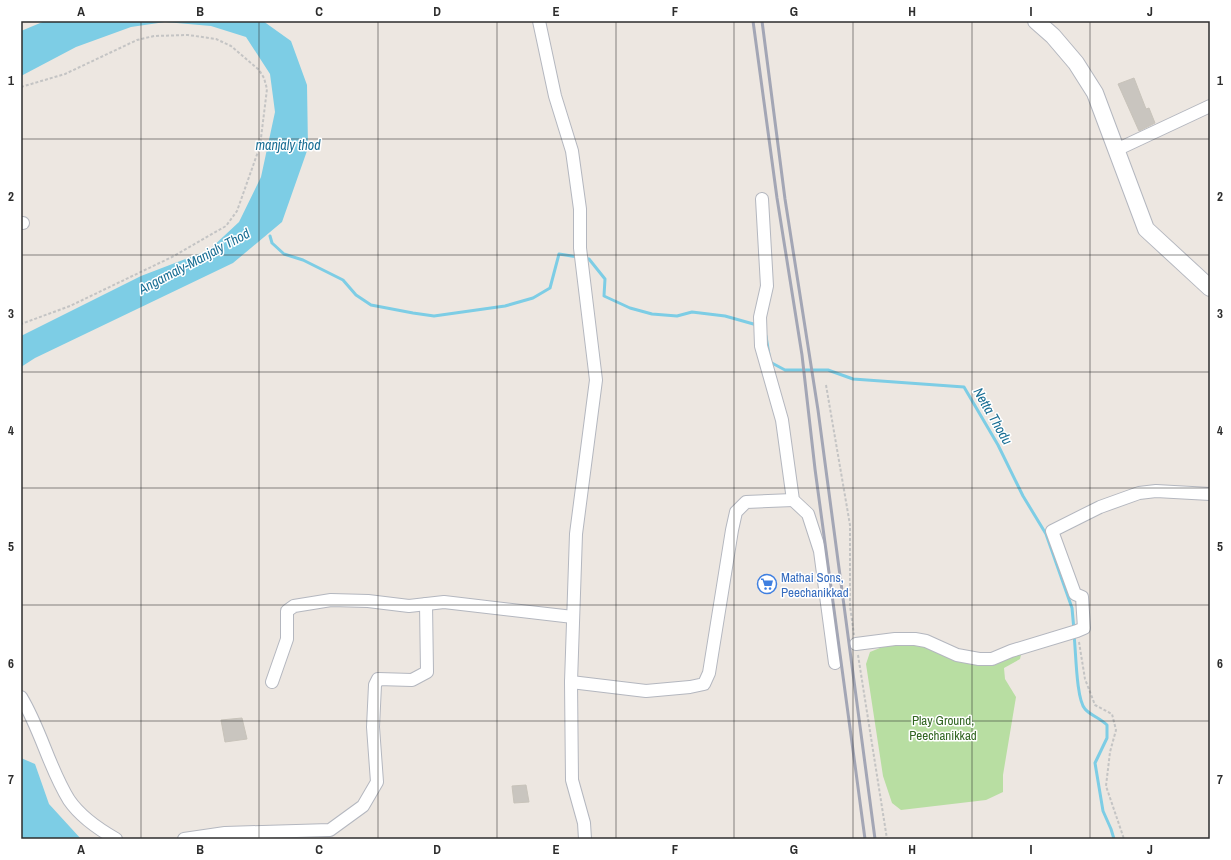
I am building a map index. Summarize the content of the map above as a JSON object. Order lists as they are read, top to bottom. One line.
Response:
{"water":["manjaly thod","Angamaly-Manjaly Thod","Netta Thodu"],"parks":["Play Ground, Peechanikkad"],"places":{"supermarket":["Mathai Sons, Peechanikkad"]},"grid":{"columns":["A","B","C","D","E","F","G","H","I","J"],"rows":["1","2","3","4","5","6","7"]}}
